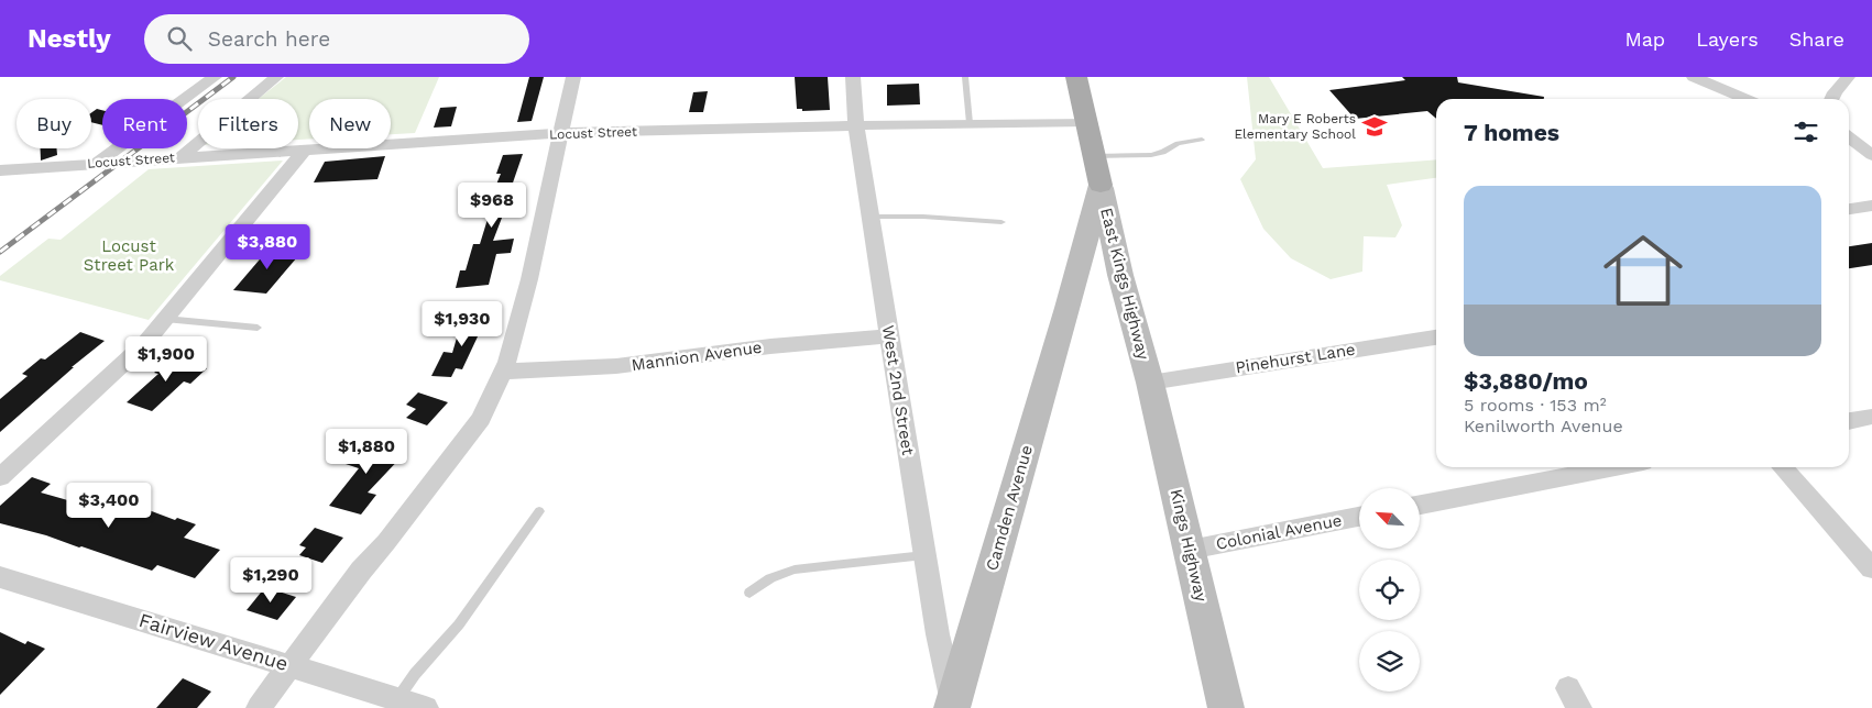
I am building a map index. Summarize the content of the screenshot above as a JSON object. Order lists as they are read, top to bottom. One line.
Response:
{"streets":{"main road":["East Kings Highway","Camden Avenue","Kings Highway"],"street":["Locust Street","Mannion Avenue","Pinehurst Lane","West 2nd Street","Colonial Avenue","Fairview Avenue"]},"crossings":[["Locust Street","West 2nd Street"],["East Kings Highway","Pinehurst Lane"],["East Kings Highway","Camden Avenue"],["East Kings Highway","Kings Highway"],["Mannion Avenue","West 2nd Street"],["Pinehurst Lane","Kings Highway"],["West 2nd Street","Camden Avenue"],["Colonial Avenue","Kings Highway"]],"parks":["Locust Street Park"],"places":{"school or university":["Mary E Roberts Elementary School"]},"north":"top left","page":{"header":"Nestly","search":"Search here","nav":["Map","Layers","Share"],"chip":["Buy","Rent","Filters","New"],"heading":"7 homes","list":[{"name":"$3,880/mo","note":"5 rooms · 153 m² · Kenilworth Avenue"}],"price":["$968","$3,880","$1,930","$1,900","$1,880","$3,400","$1,290"]}}
